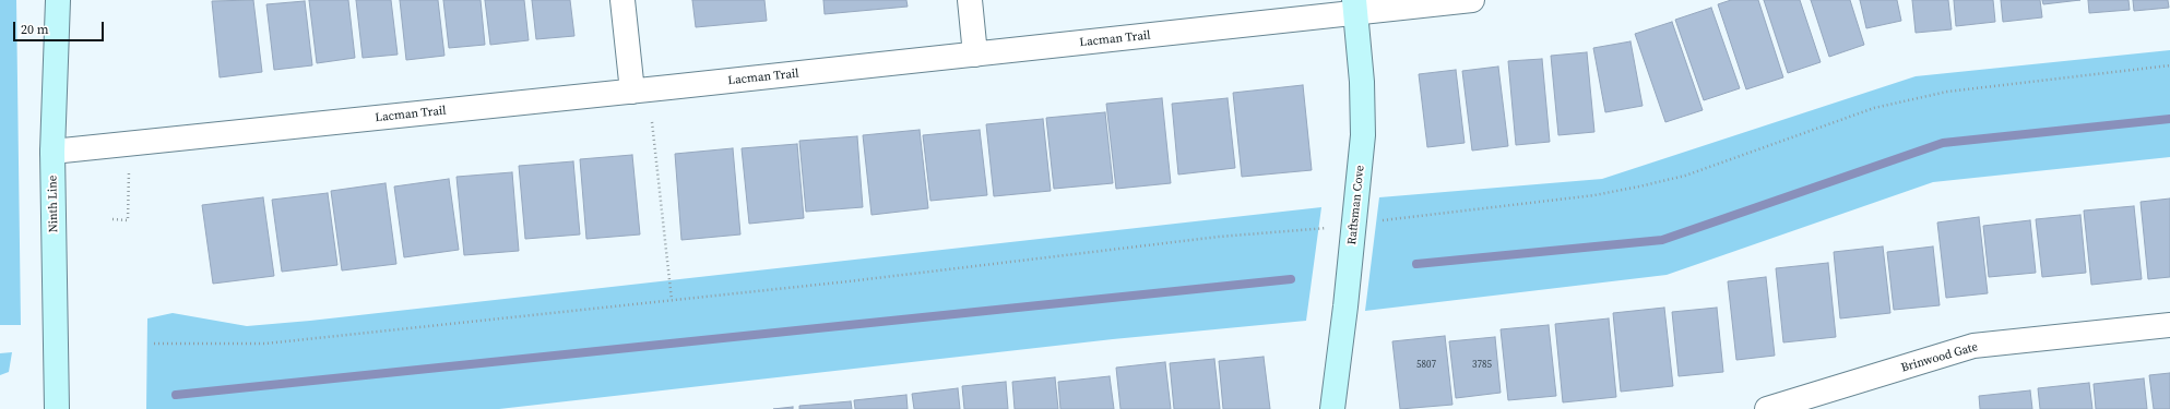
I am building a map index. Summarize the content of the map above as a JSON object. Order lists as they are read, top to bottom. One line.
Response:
{"streets":{"main road":["Ninth Line","Raftsman Cove"],"street":["Lacman Trail","Brinwood Gate"]},"crossings":[["Lacman Trail","Ninth Line"],["Lacman Trail","Raftsman Cove"]],"house_numbers":["5807","3785"],"scale_bar":"20 m"}
